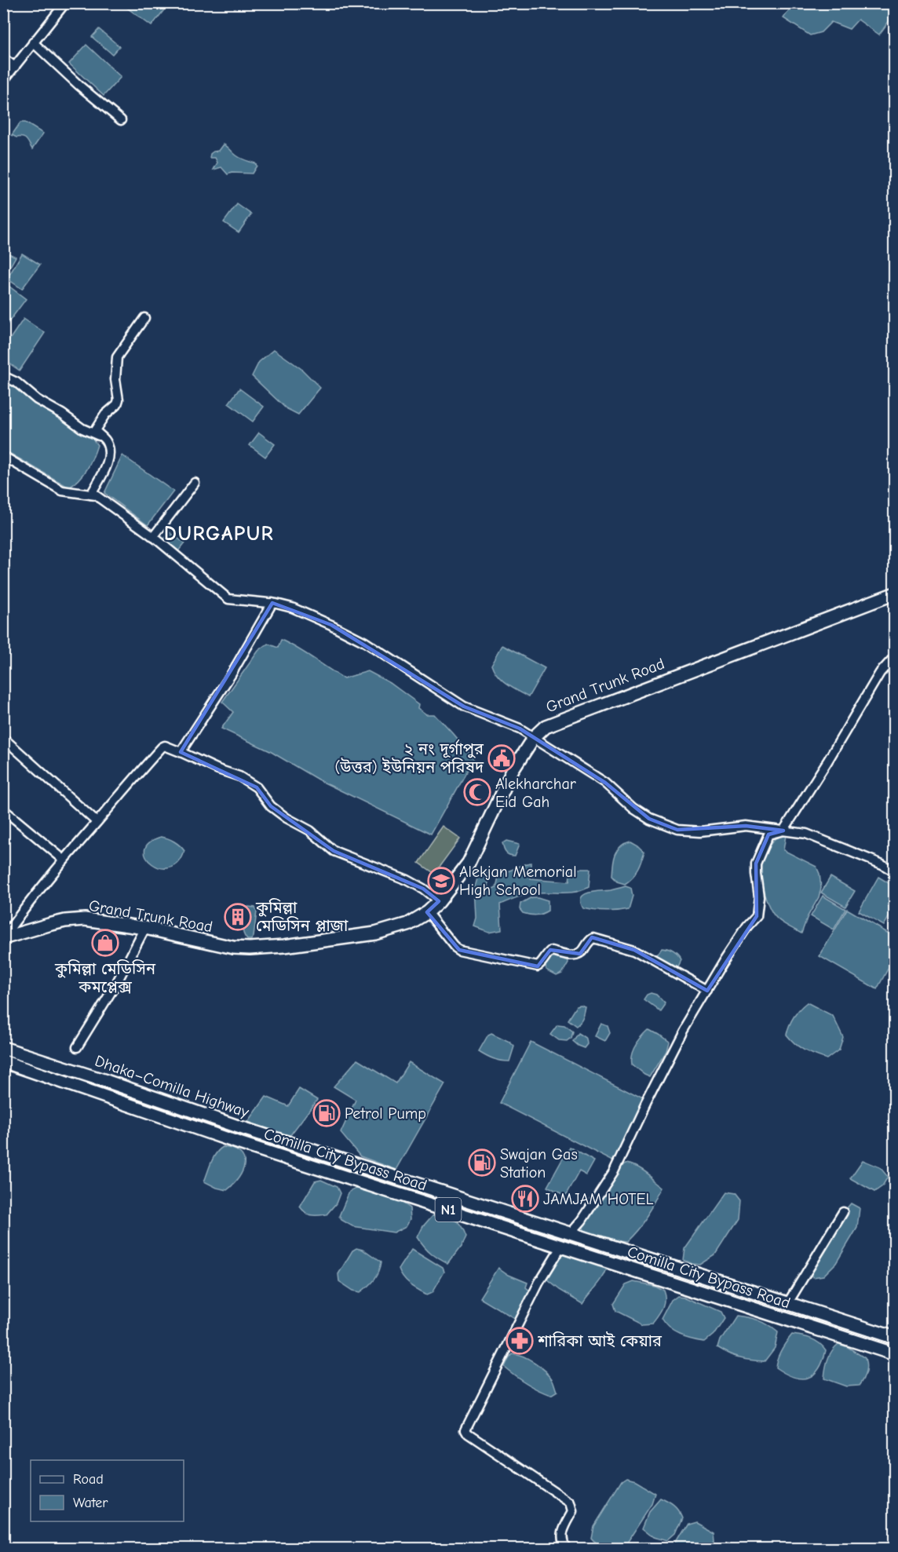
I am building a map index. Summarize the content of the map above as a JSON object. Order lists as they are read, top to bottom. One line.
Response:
{"streets":{"highway":["Grand Trunk Road","Dhaka–Comilla Highway","Comilla City Bypass Road","N1"]},"districts":["DURGAPUR"],"places":{"public building":["২ নং দূর্গাপুর (উত্তর) ইউনিয়ন পরিষদ"],"mosque":["Alekharchar Eid Gah"],"school or university":["Alekjan Memorial High School"],"building":["কুমিল্লা মেডিসিন প্লাজা"],"shop":["কুমিল্লা মেডিসিন কমপ্লেক্স"],"fuel station":["Petrol Pump","Swajan Gas Station"],"restaurant":["JAMJAM HOTEL"],"pharmacy":["শারিকা আই কেয়ার"]},"legend":["Road","Water"]}
